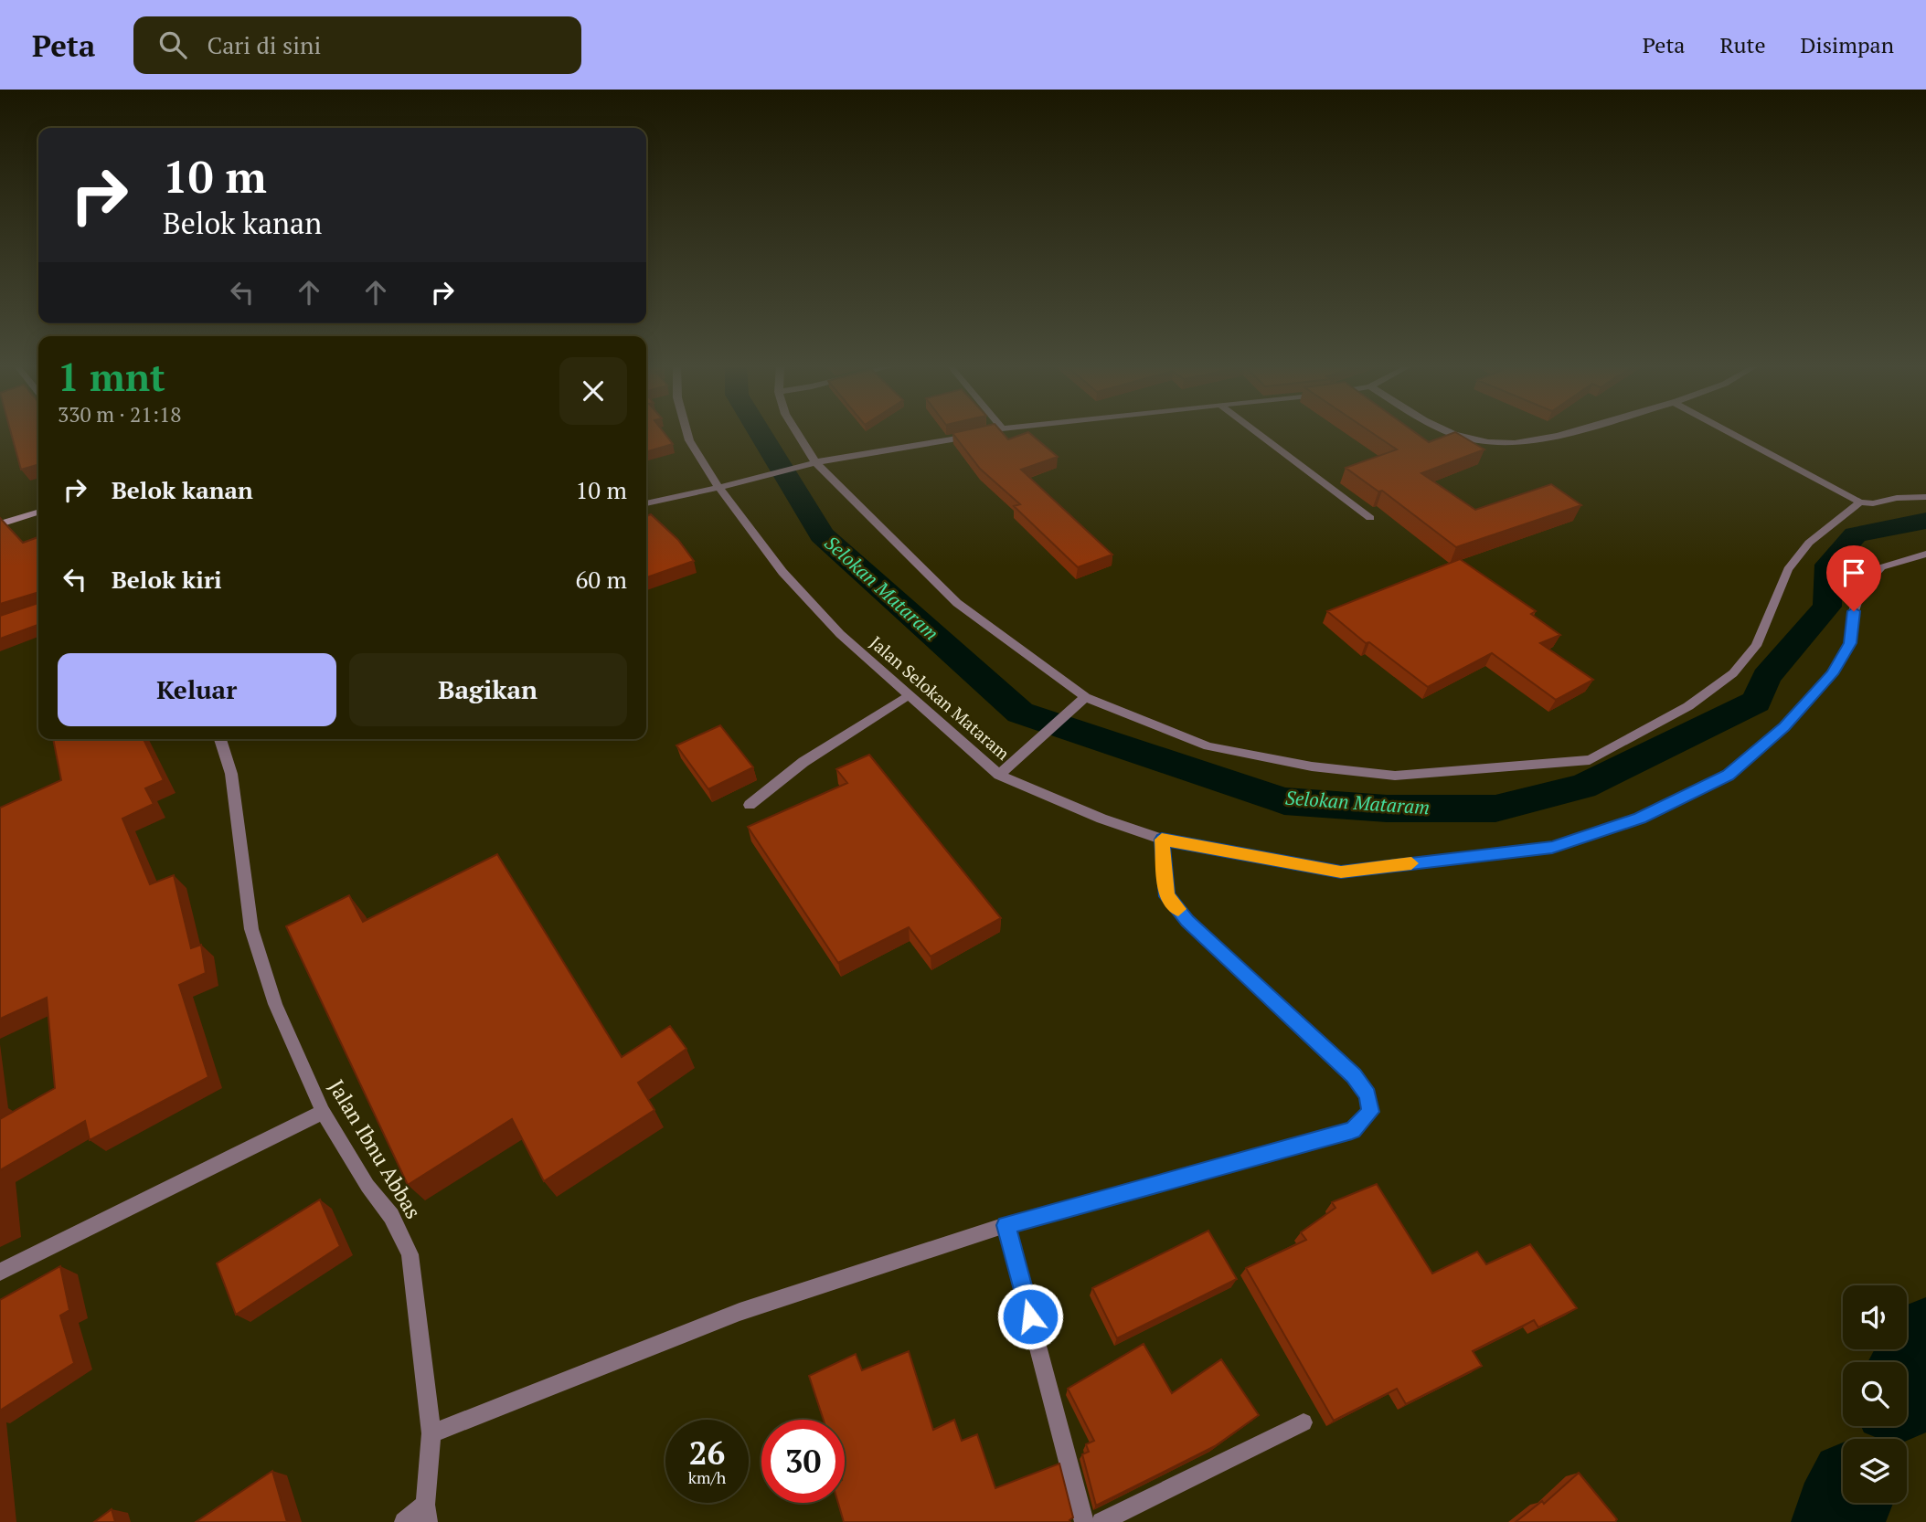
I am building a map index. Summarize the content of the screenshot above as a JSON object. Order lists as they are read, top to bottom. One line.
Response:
{"streets":{"street":["Jalan Selokan Mataram","Jalan Ibnu Abbas"]},"water":["Selokan Mataram"],"page":{"header":"Peta","search":"Cari di sini","nav":["Peta","Rute","Disimpan"],"turn":["10 m","Belok kanan"],"heading":["1 mnt","330 m · 21:18"],"list":[{"name":"Belok kanan","value":"10 m"},{"name":"Belok kiri","value":"60 m"}],"buttons":["Keluar","Bagikan"],"speed":"26 km/h","limit":"30"}}
